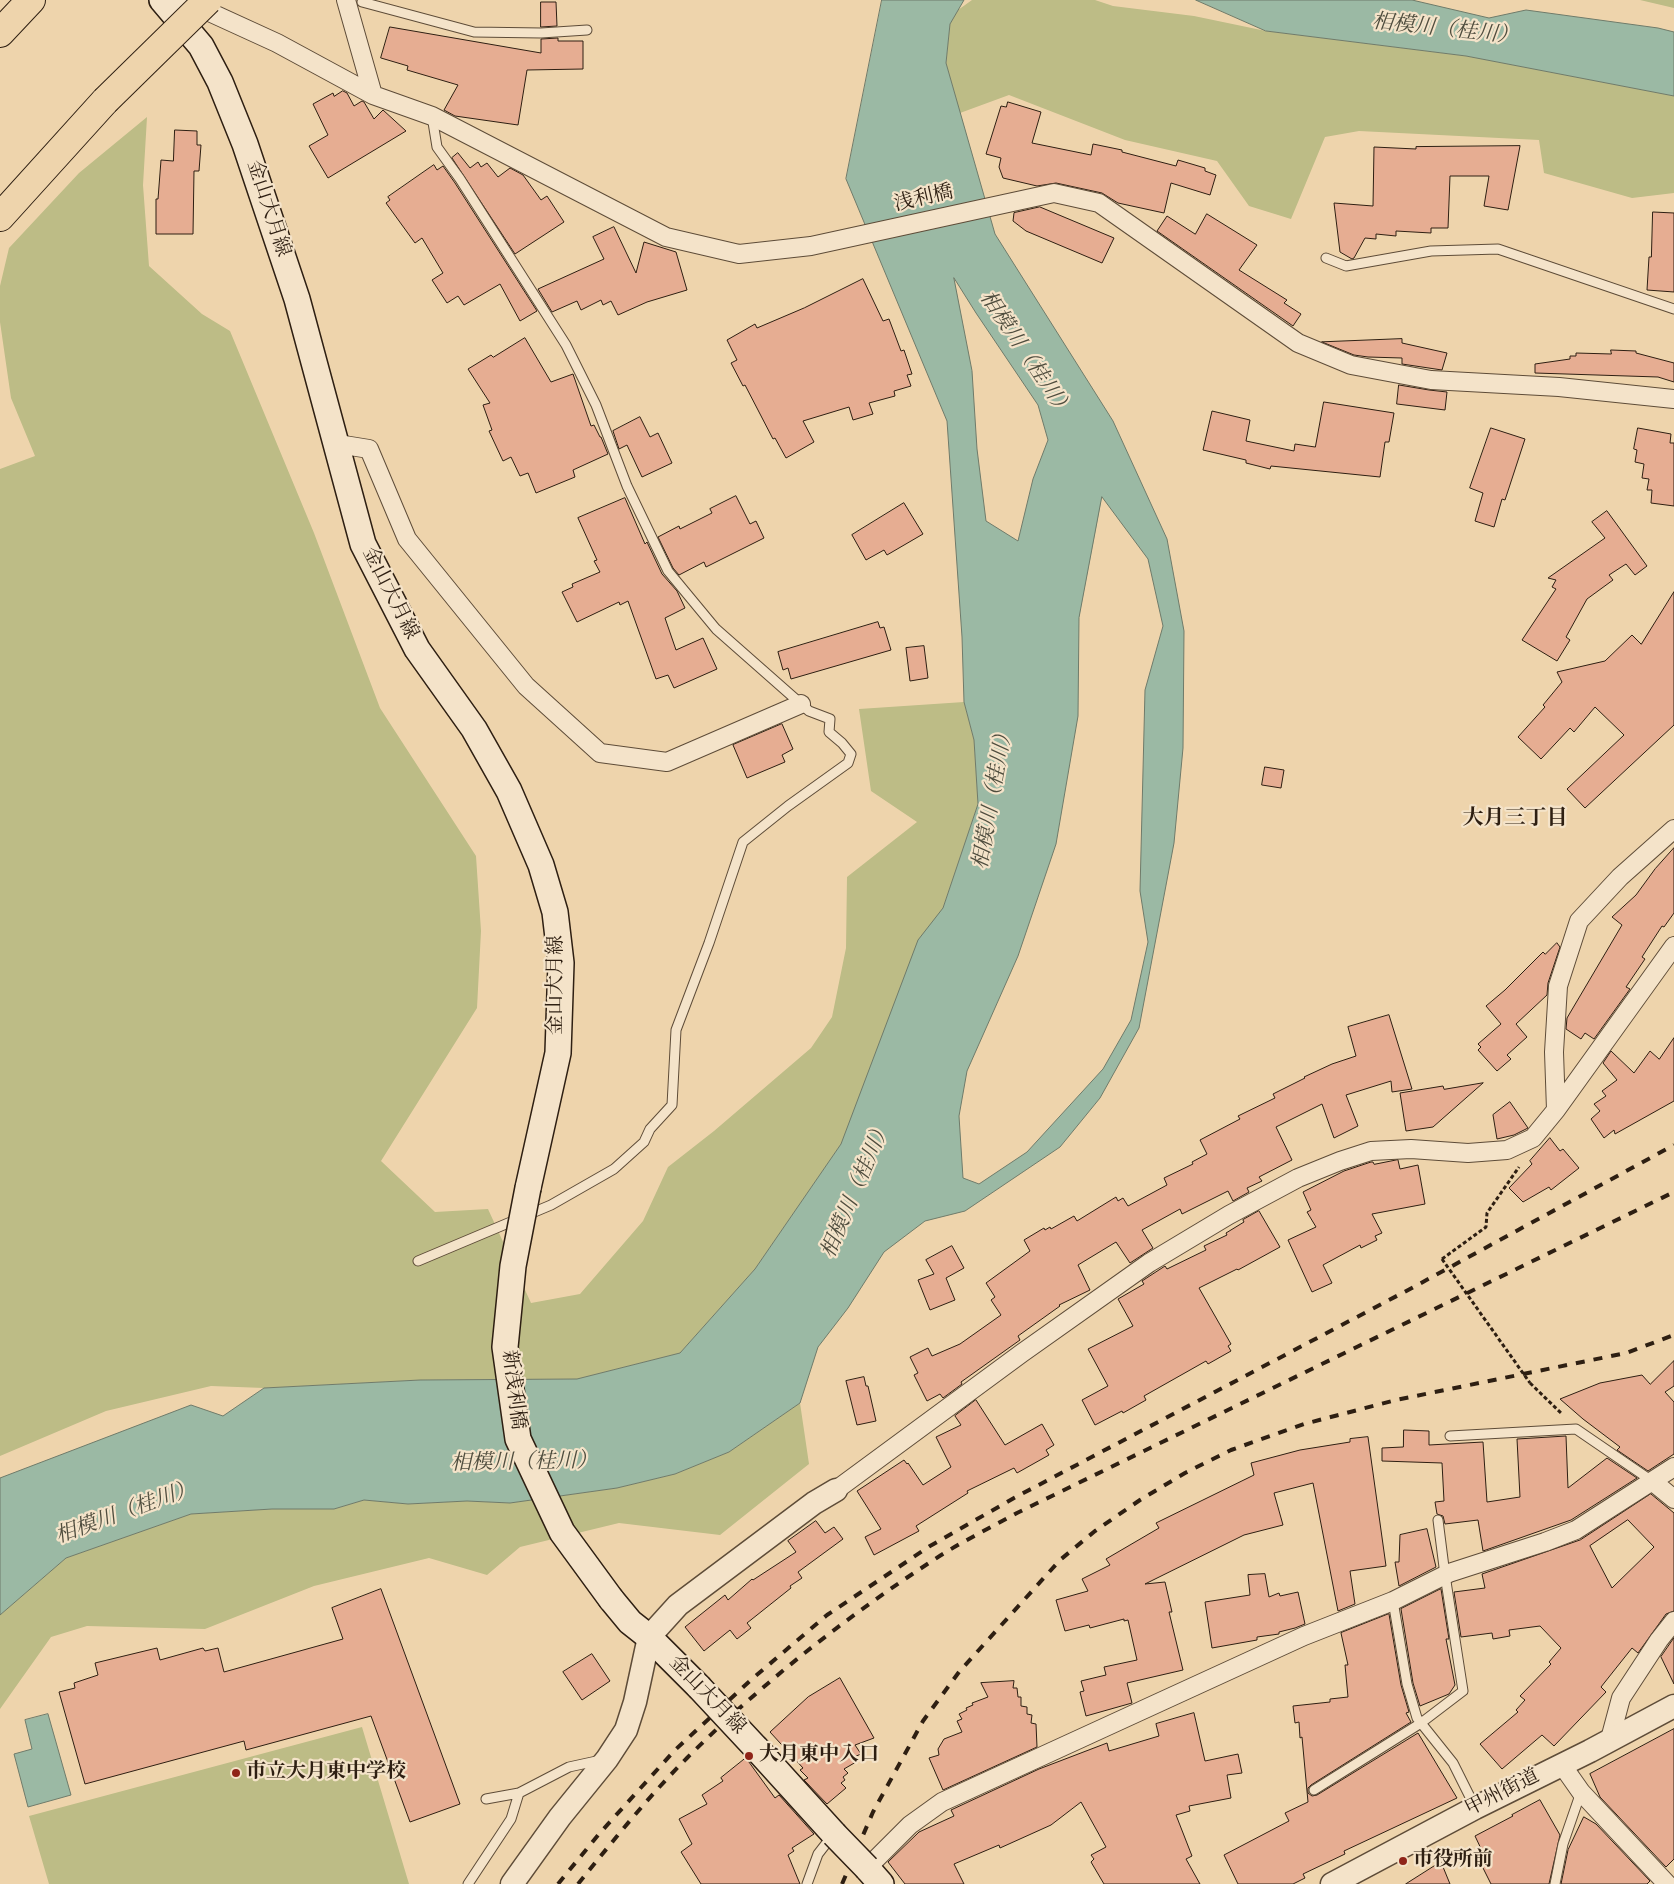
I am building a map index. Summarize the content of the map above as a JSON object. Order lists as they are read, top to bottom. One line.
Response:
{"streets":{"main road":["金山大月線","新浅利橋"],"street":["浅利橋","甲州街道"]},"crossings":[["金山大月線","新浅利橋"]],"districts":["大月三丁目"],"water":["相模川（桂川）"],"places":["大月東中入口","市立大月東中学校","市役所前"]}
